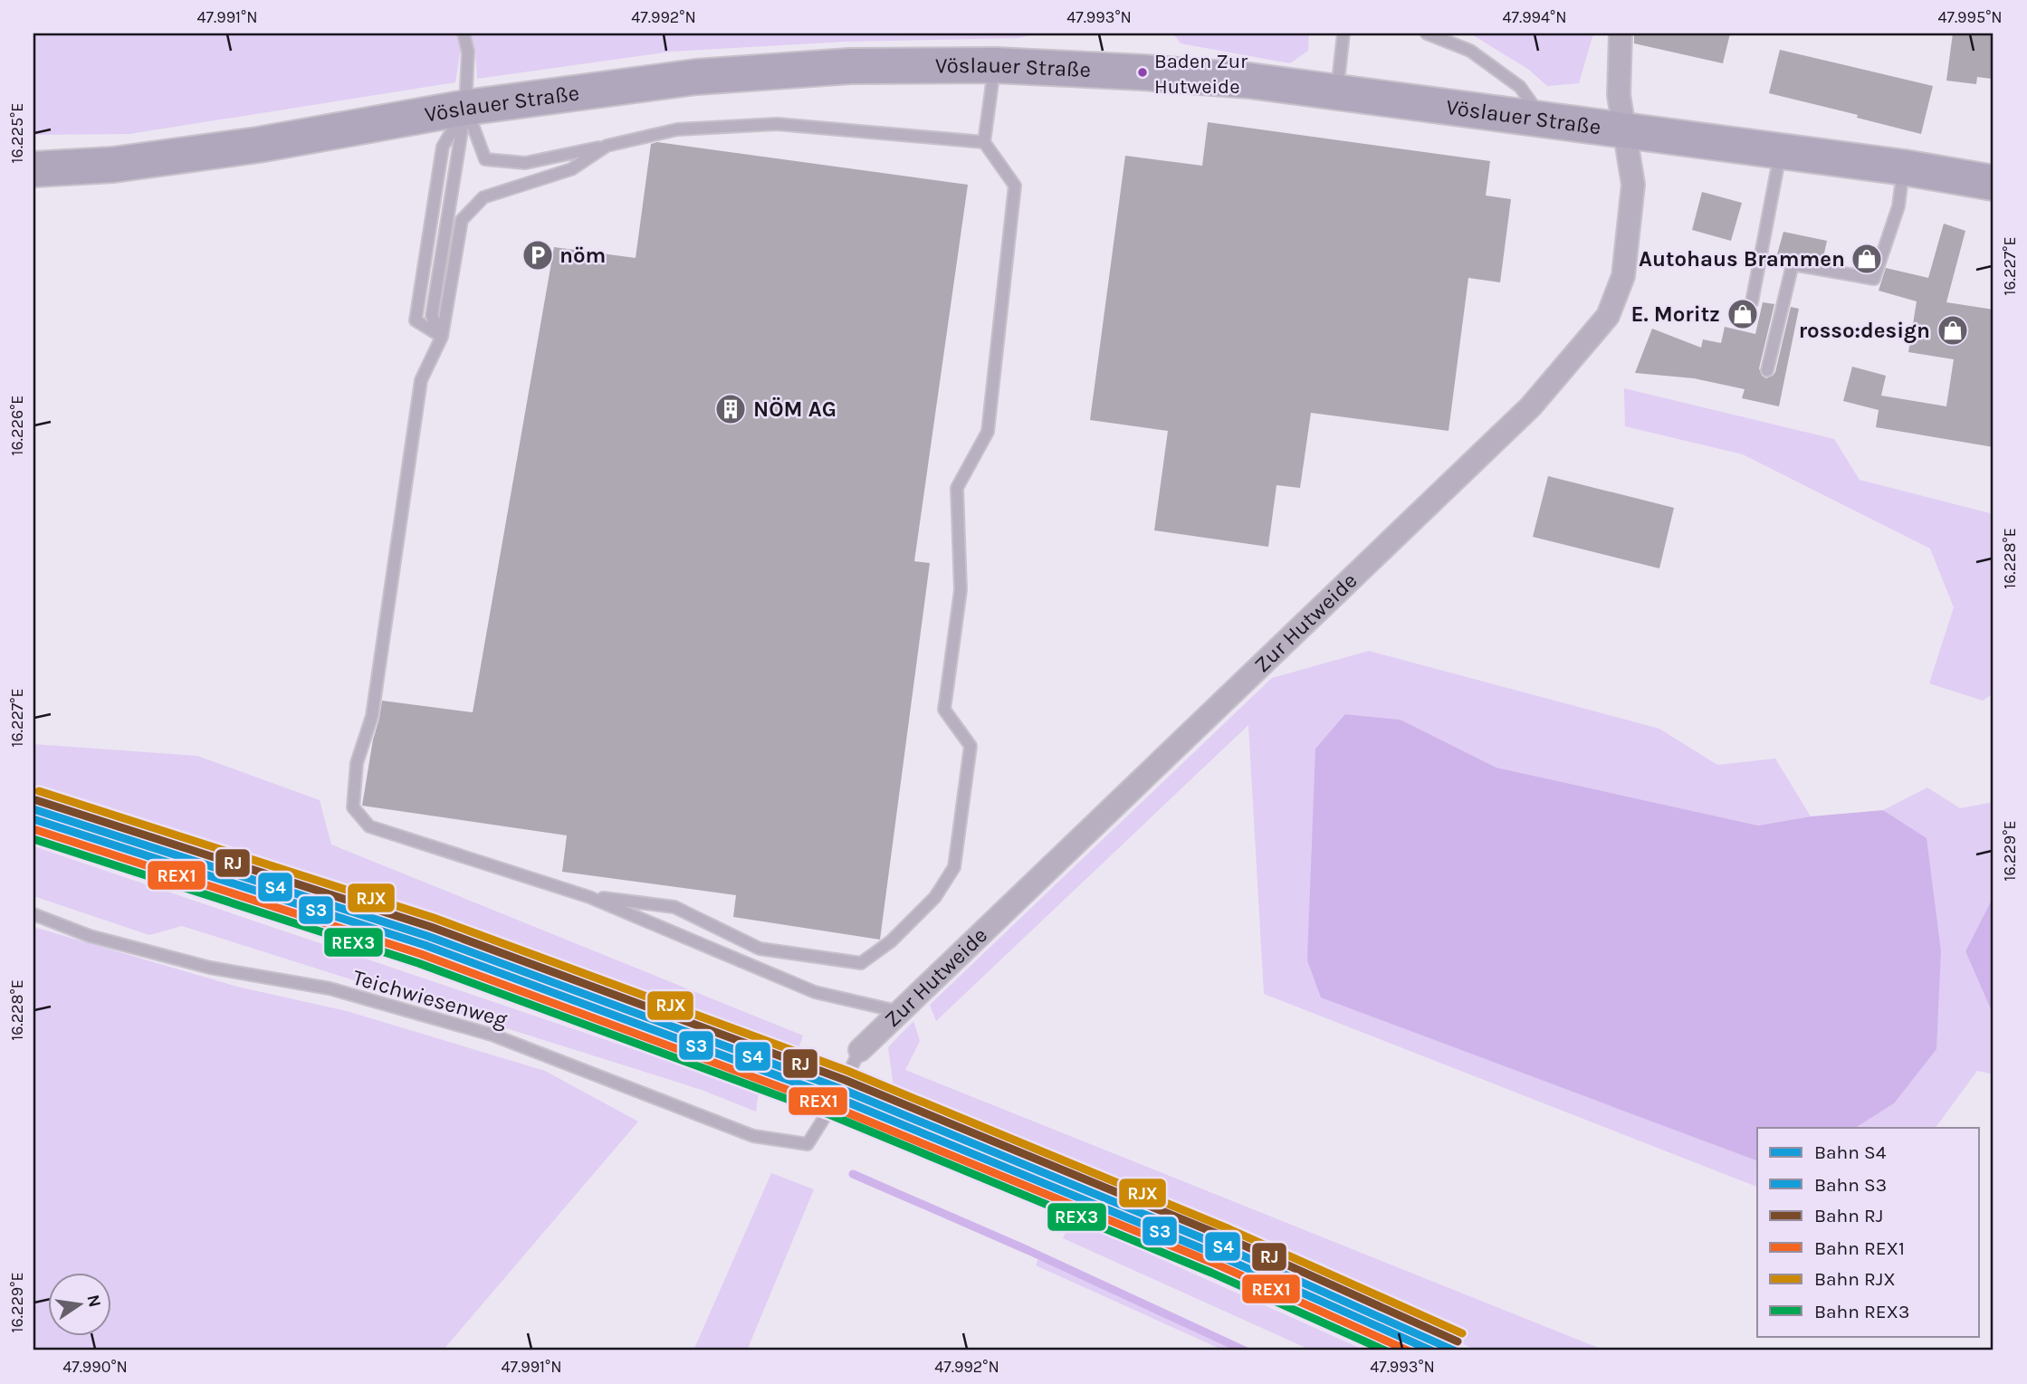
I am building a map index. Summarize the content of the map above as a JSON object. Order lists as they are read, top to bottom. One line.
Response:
{"streets":{"main road":["Vöslauer Straße"],"street":["Zur Hutweide"],"lane":["Teichwiesenweg"]},"crossings":[["Vöslauer Straße","Zur Hutweide"],["Zur Hutweide","Teichwiesenweg"]],"places":{"other":["Baden Zur Hutweide"],"parking":["nöm"],"shop":["Autohaus Brammen","E. Moritz","rosso:design"],"building":["NÖM AG"]},"lines":["rail line RJX","rail line RJ","rail line S4","rail line S3","rail line REX1","rail line REX3"],"legend":["Bahn S4","Bahn S3","Bahn RJ","Bahn REX1","Bahn RJX","Bahn REX3"],"north":"right","coordinates":["47.991°N","47.992°N","47.993°N","47.994°N","47.995°N","16.225°E","16.227°E","16.226°E","16.228°E","16.229°E","47.990°N"]}
